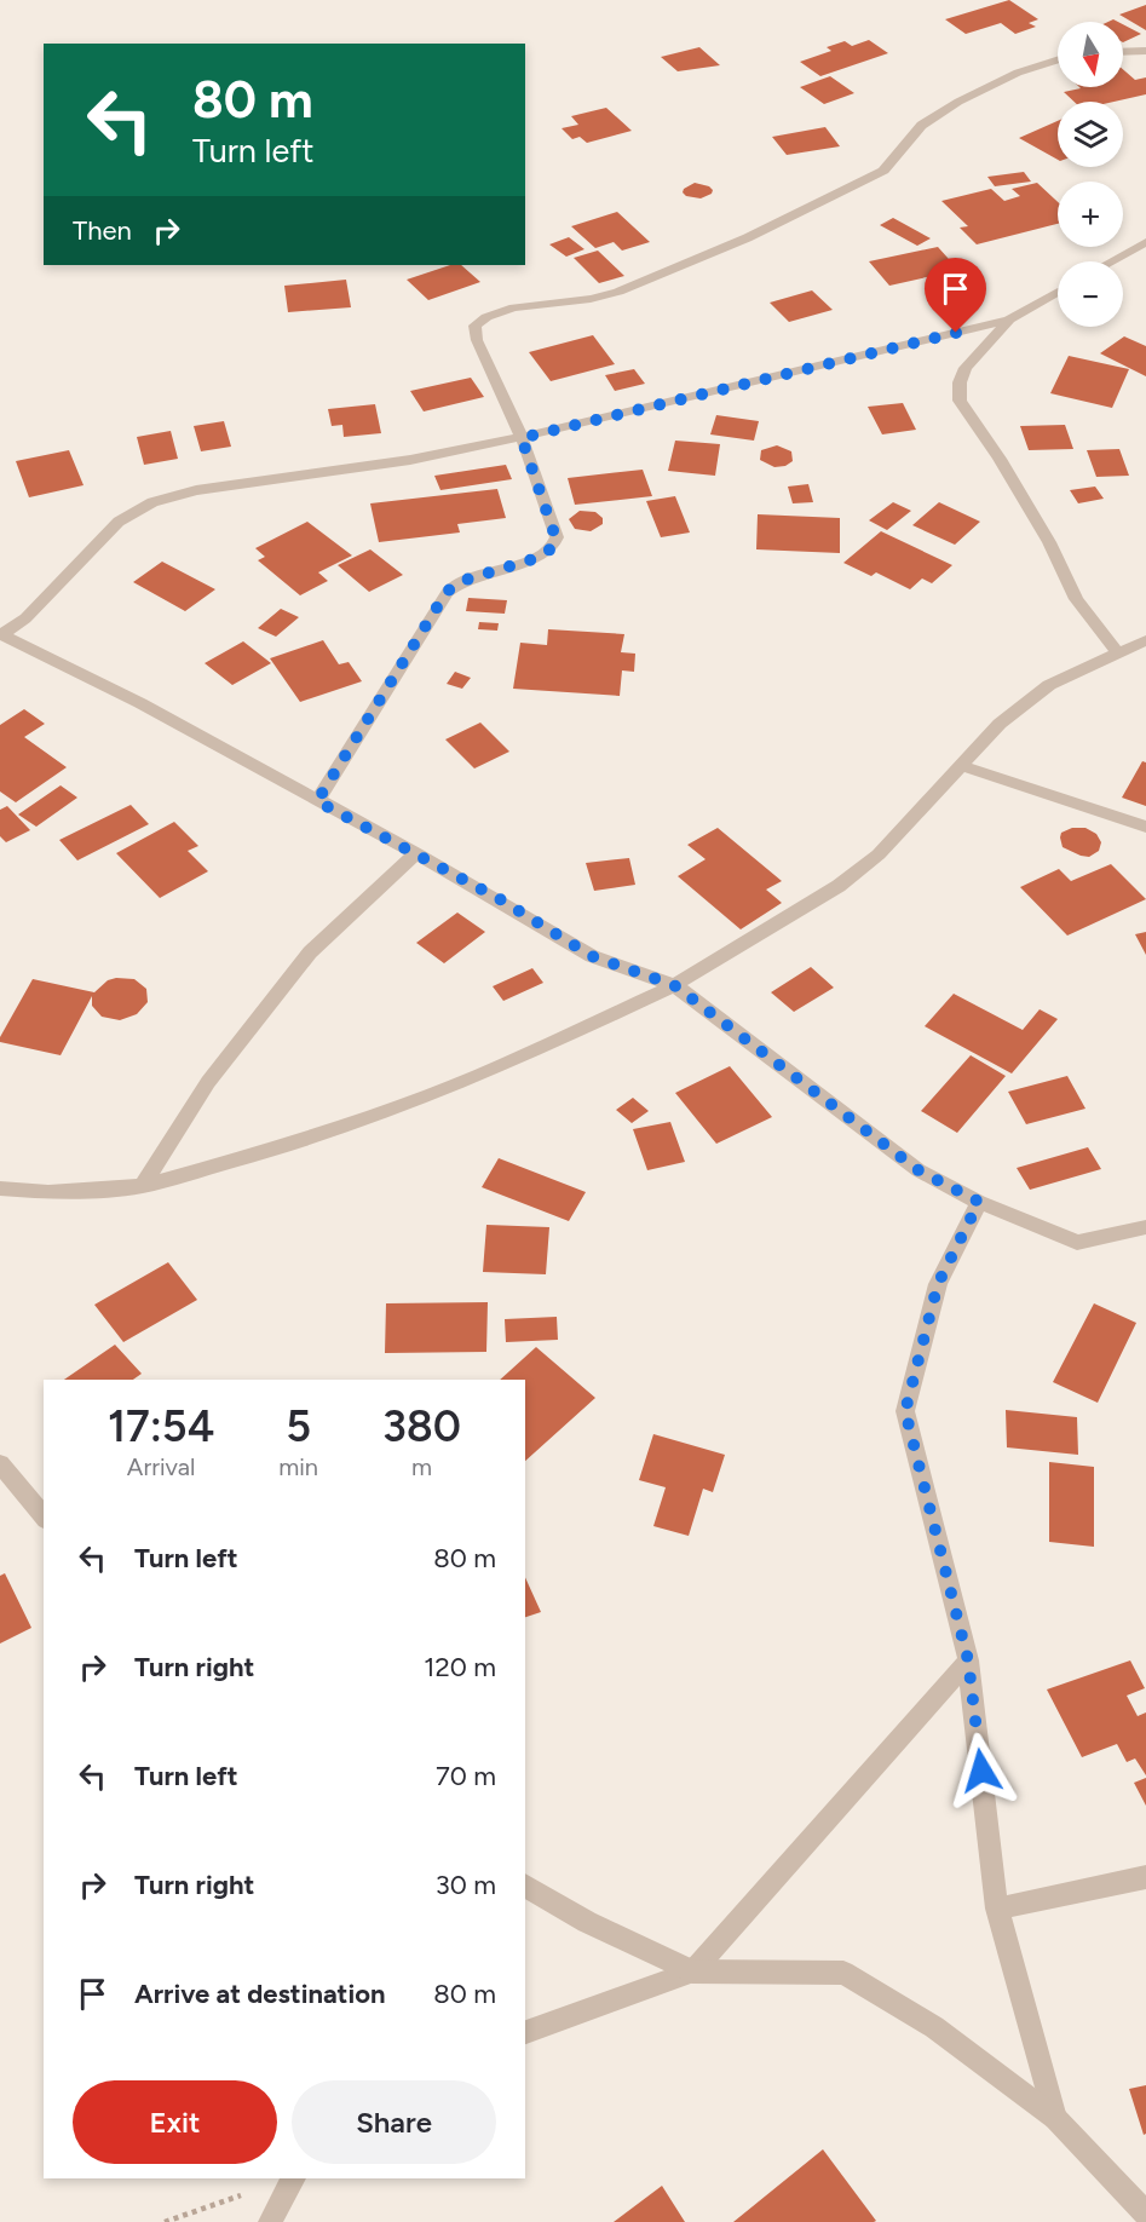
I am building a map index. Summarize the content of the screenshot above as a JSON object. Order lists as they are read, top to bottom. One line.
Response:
{"north":"bottom","page":{"map_buttons":["+","−"],"turn":["80 m","Turn left"],"then":"Then","eta":["17:54","Arrival","5","min","380","m"],"list":[{"name":"Turn left","value":"80 m"},{"name":"Turn right","value":"120 m"},{"name":"Turn left","value":"70 m"},{"name":"Turn right","value":"30 m"},{"name":"Arrive at destination","value":"80 m"}],"buttons":["Exit","Share"]}}
